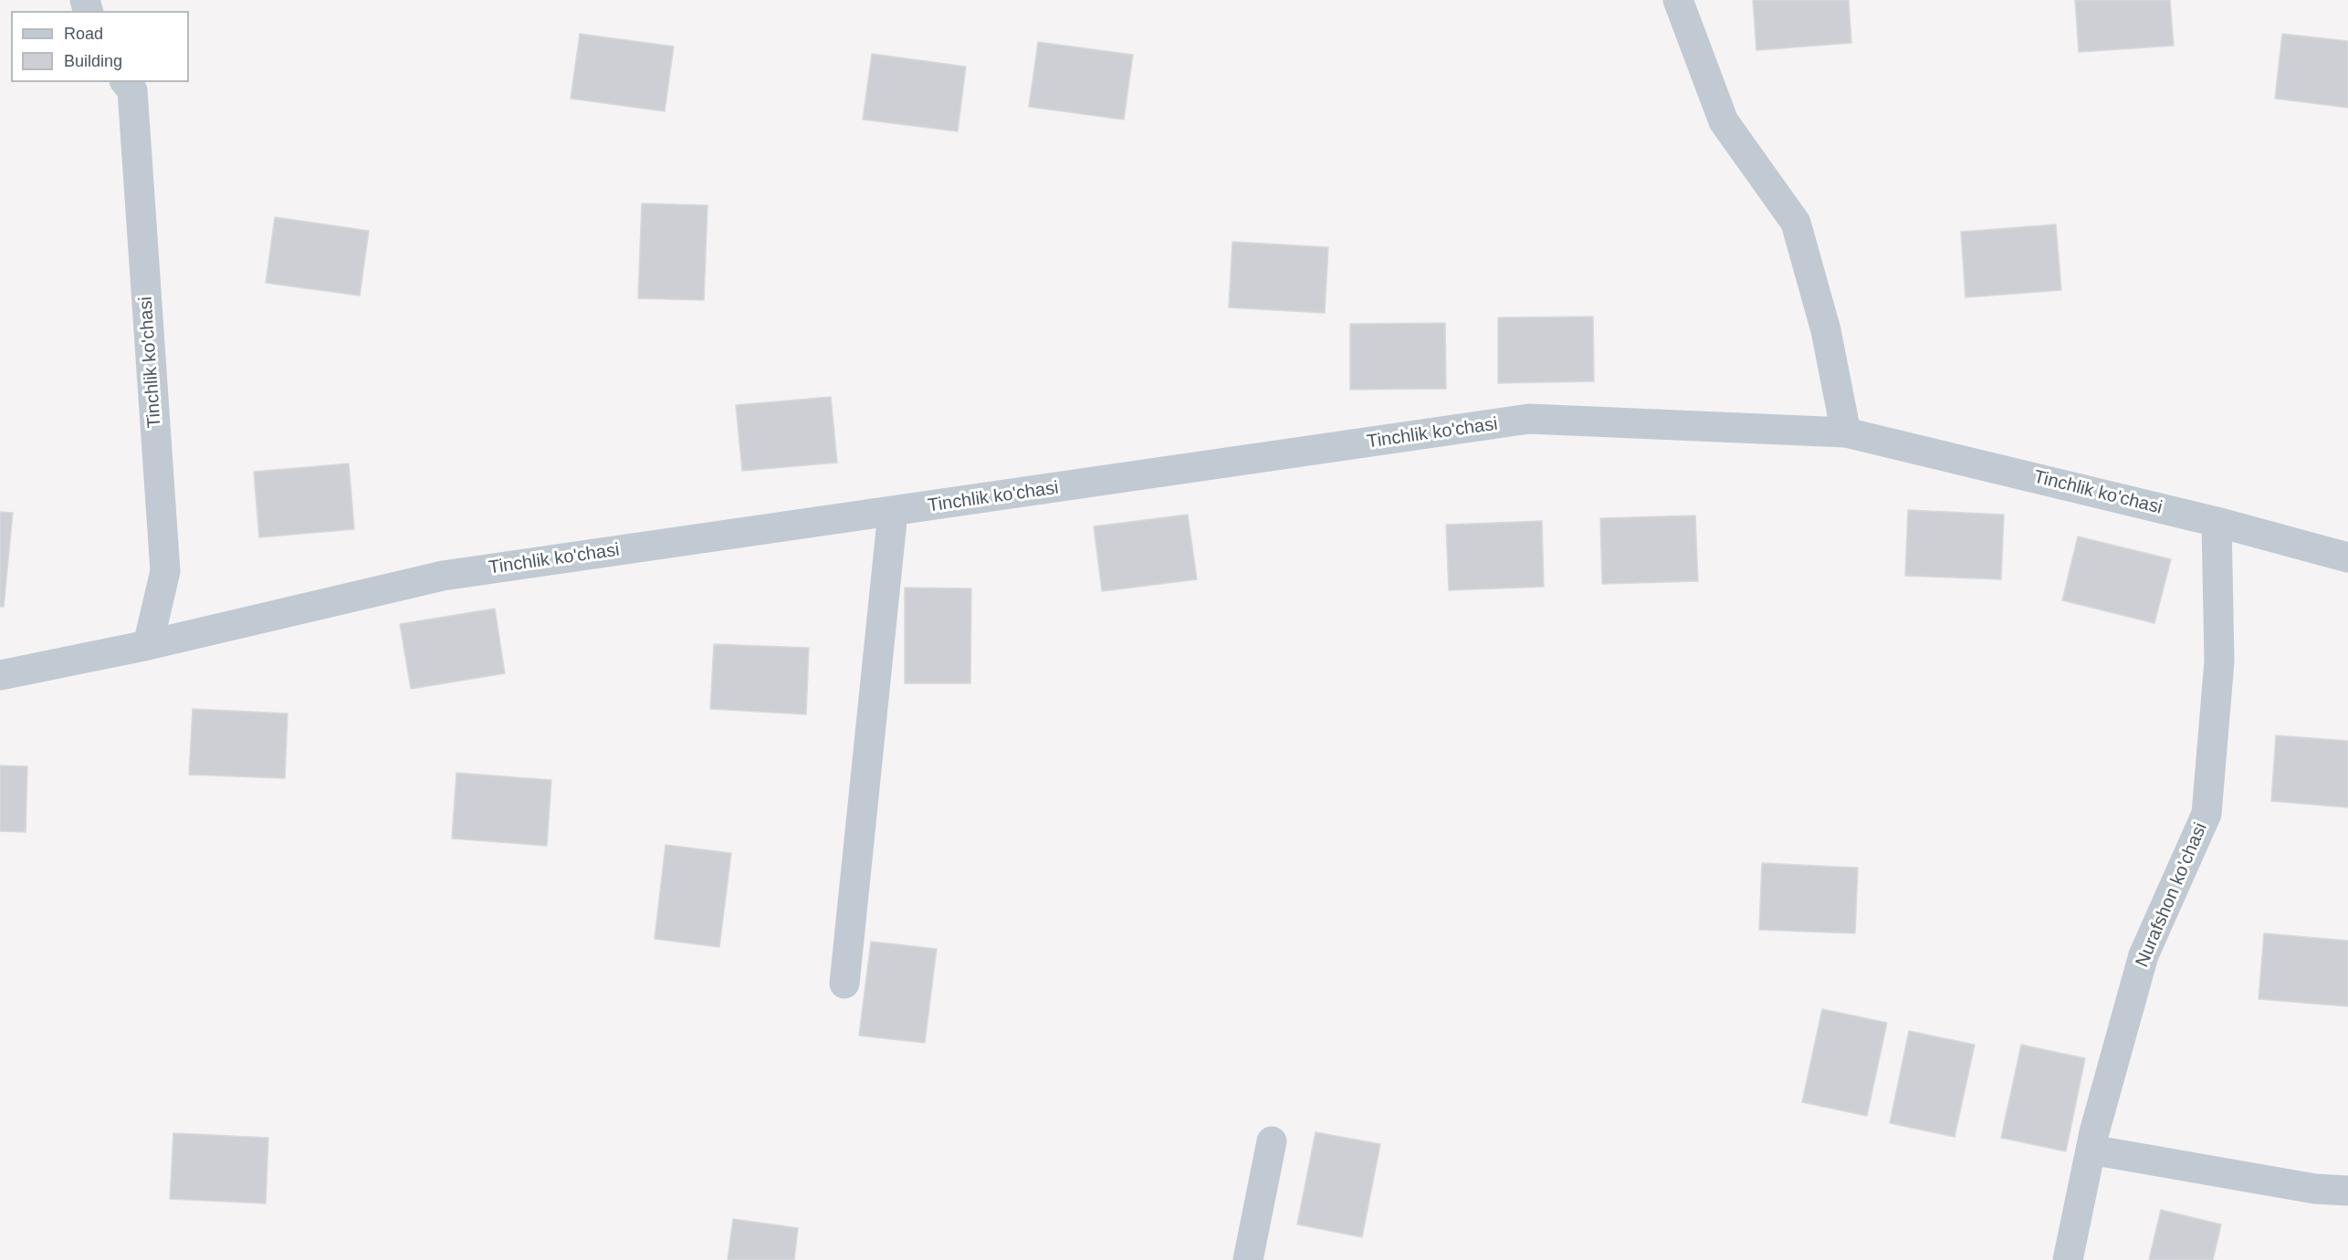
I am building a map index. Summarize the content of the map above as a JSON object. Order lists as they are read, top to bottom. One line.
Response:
{"streets":{"street":["Tinchlik ko'chasi","Nurafshon ko'chasi"]},"crossings":[["Tinchlik ko'chasi","Nurafshon ko'chasi"]],"legend":["Road","Building"]}
